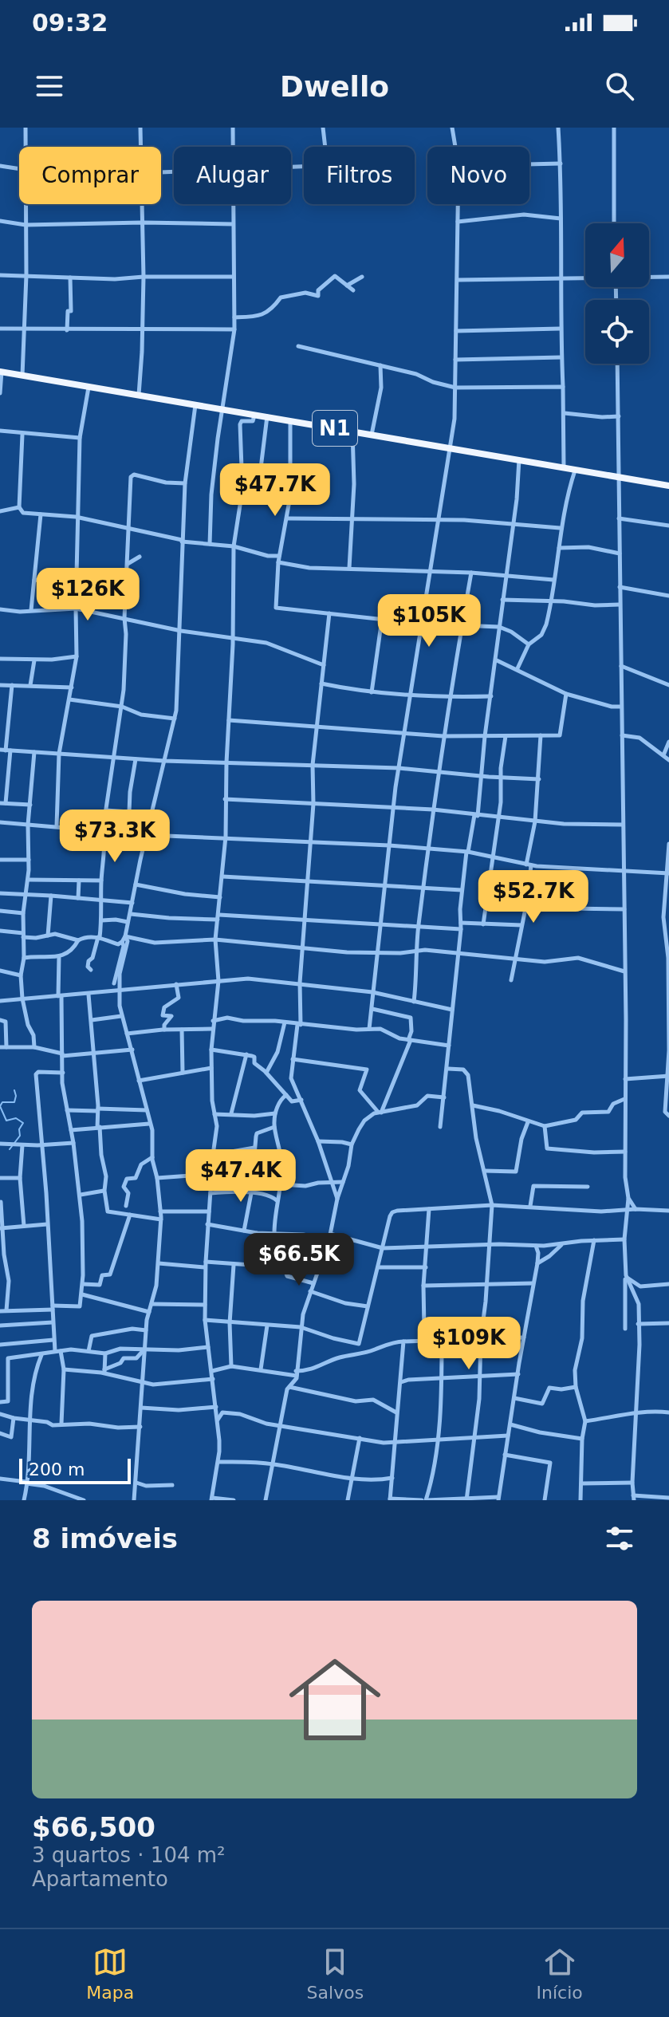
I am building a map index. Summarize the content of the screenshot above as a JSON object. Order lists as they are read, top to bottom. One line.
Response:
{"streets":{"highway":["N1"]},"scale_bar":"200 m","north":"top","page":{"status":"09:32","header":"Dwello","chip":["Comprar","Alugar","Filtros","Novo"],"price":["$47.7K","$126K","$105K","$73.3K","$52.7K","$47.4K","$66.5K","$109K"],"scale":"200 m","heading":"8 imóveis","list":[{"name":"$66,500","note":"3 quartos · 104 m² · Apartamento"}],"tabs":["Mapa","Salvos","Início"]}}
